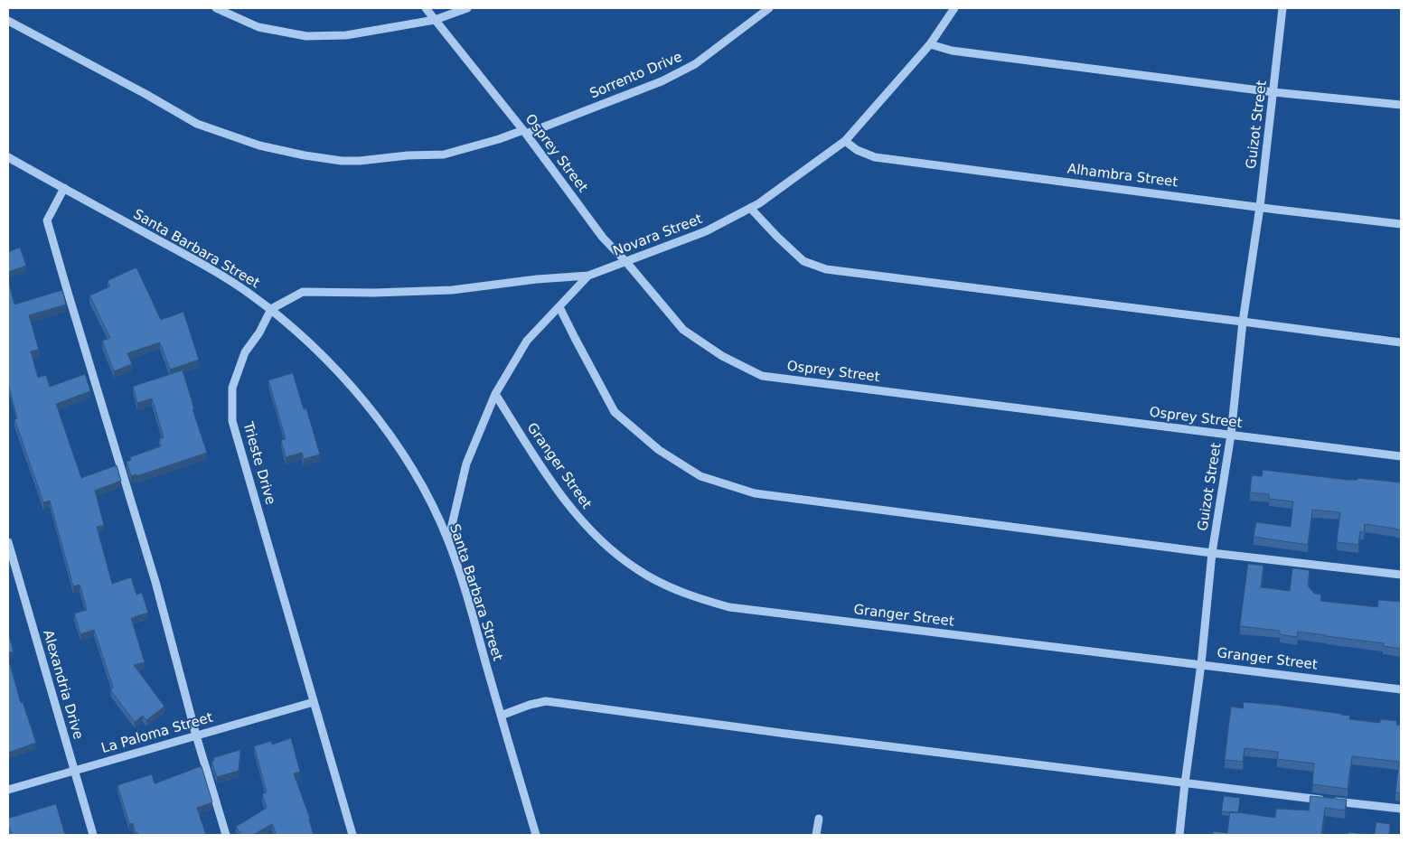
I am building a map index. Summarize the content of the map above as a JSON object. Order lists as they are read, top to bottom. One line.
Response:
{"streets":{"street":["Sorrento Drive","Guizot Street","Osprey Street","Alhambra Street","Novara Street","Santa Barbara Street","Trieste Drive","Granger Street","Alexandria Drive","La Paloma Street"]},"crossings":[["Sorrento Drive","Osprey Street"],["Guizot Street","Osprey Street"],["Guizot Street","Alhambra Street"],["Guizot Street","Granger Street"],["Osprey Street","Novara Street"],["Alhambra Street","Novara Street"],["Novara Street","Santa Barbara Street"],["Novara Street","Granger Street"],["Santa Barbara Street","Trieste Drive"],["Trieste Drive","La Paloma Street"],["Alexandria Drive","La Paloma Street"]]}
